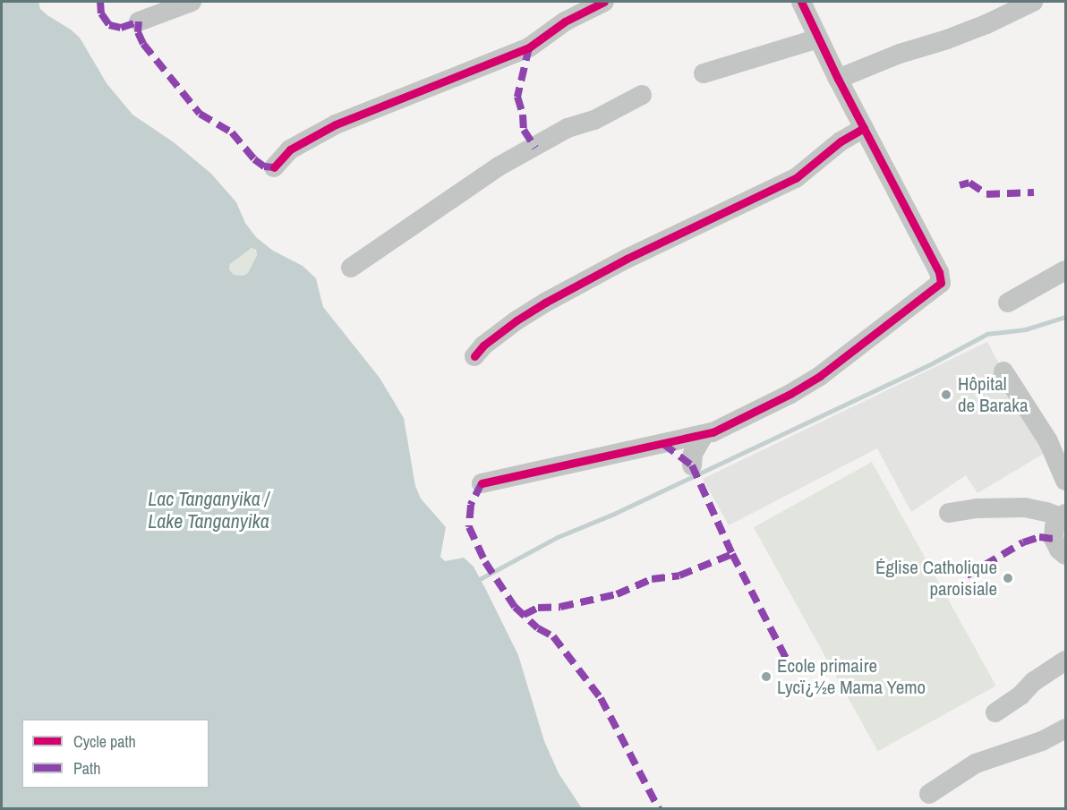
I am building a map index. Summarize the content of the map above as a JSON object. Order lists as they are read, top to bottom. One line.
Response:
{"water":["Lac Tanganyika / Lake Tanganyika"],"places":["Hôpital de Baraka","Église Catholique paroisiale","Ecole primaire Lycï¿½e Mama Yemo"],"legend":["Cycle path","Path"]}
